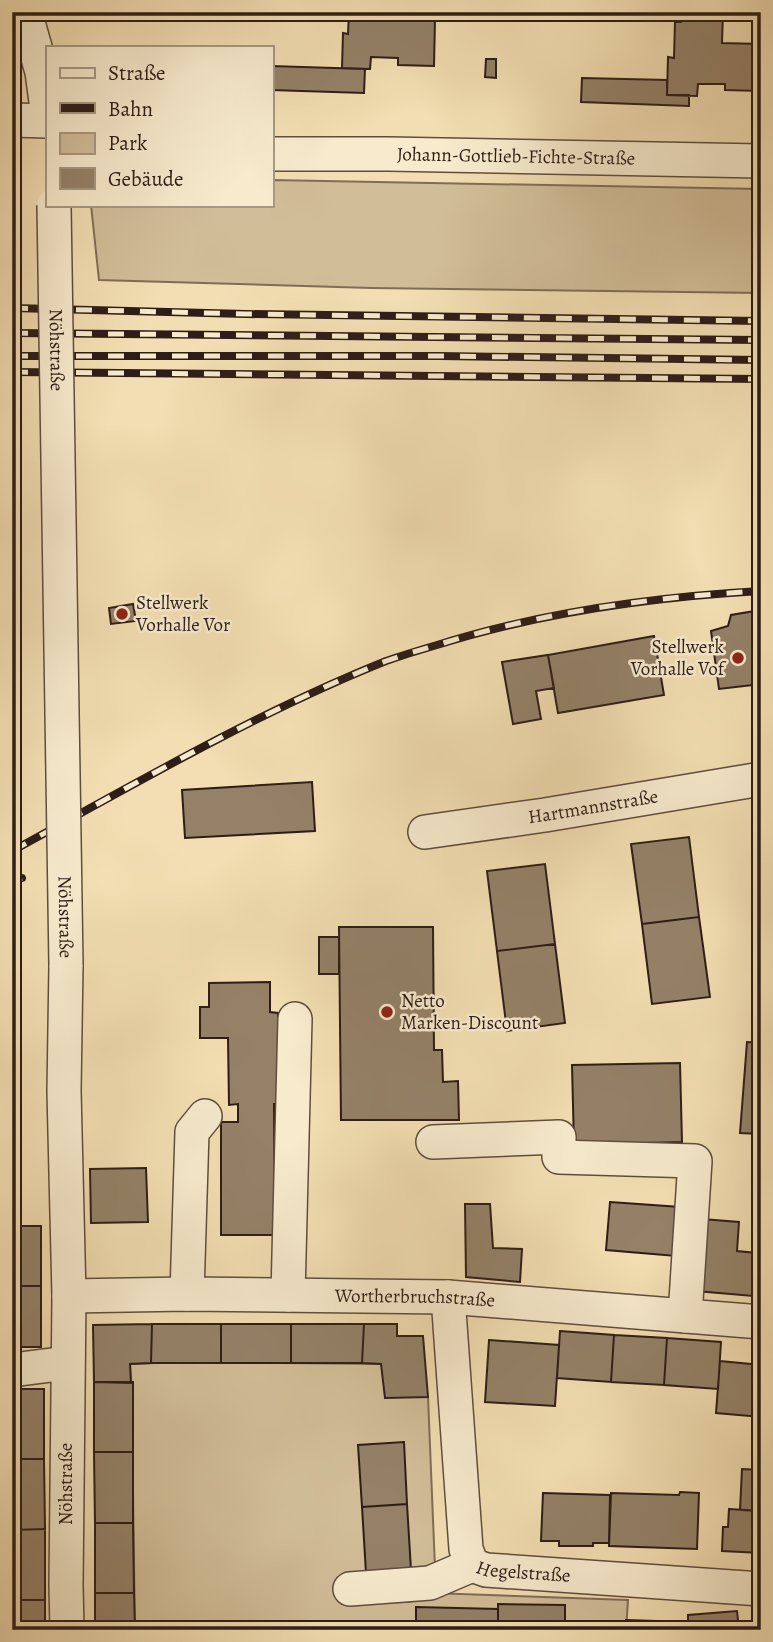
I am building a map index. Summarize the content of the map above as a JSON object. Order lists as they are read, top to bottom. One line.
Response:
{"streets":{"street":["Johann-Gottlieb-Fichte-Straße","Nöhstraße","Hartmannstraße","Wortherbruchstraße","Hegelstraße"]},"crossings":[["Nöhstraße","Wortherbruchstraße"],["Wortherbruchstraße","Hegelstraße"]],"places":["Stellwerk Vorhalle Vor","Stellwerk Vorhalle Vof","Netto Marken-Discount"],"legend":["Straße","Bahn","Park","Gebäude"]}
